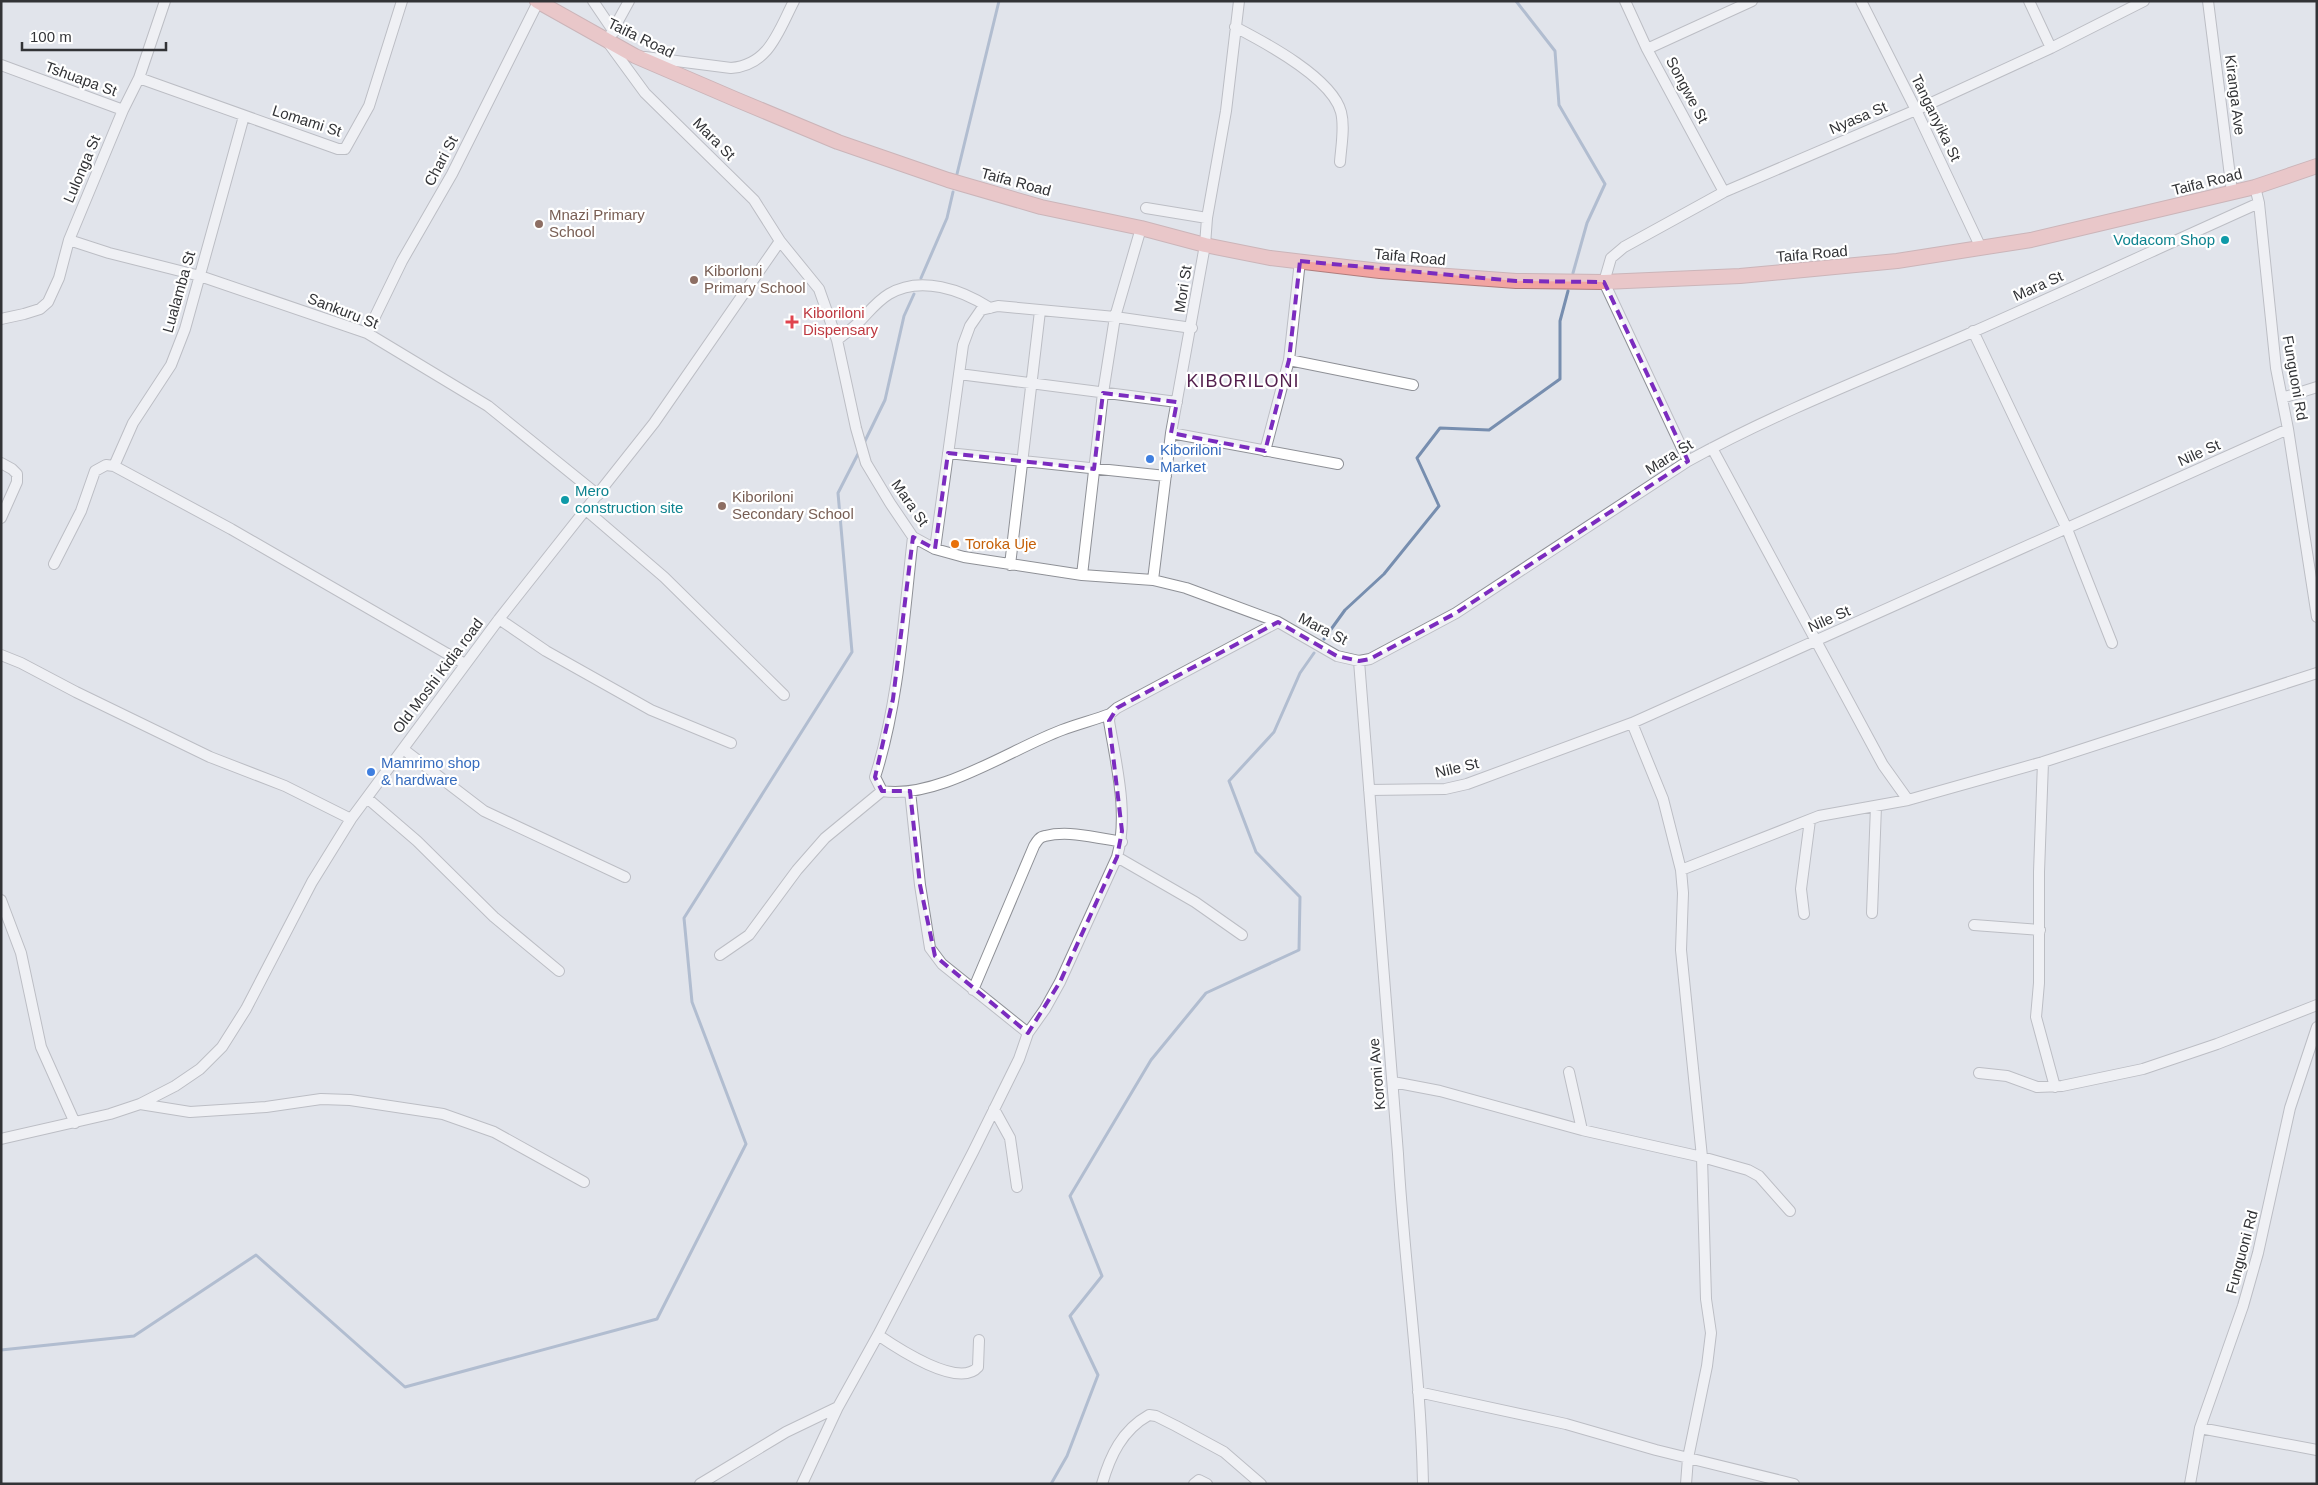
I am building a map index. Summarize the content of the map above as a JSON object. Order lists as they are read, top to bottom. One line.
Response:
{"streets":{"highway":["Taifa Road"],"street":["Tshuapa St","Songwe St","Kiranga Ave","Nyasa St","Tanganyika St","Lomami St","Mara St","Chari St","Lulonga St","Mori St","Lualamba St","Sankuru St","Funguoni Rd","Nile St","Old Moshi Kidia road","Koroni Ave"]},"crossings":[["Taifa Road","Kiranga Ave"],["Taifa Road","Nyasa St"],["Taifa Road","Tanganyika St"],["Taifa Road","Mara St"],["Taifa Road","Chari St"],["Taifa Road","Mori St"],["Tshuapa St","Lulonga St"],["Songwe St","Nyasa St"],["Nyasa St","Tanganyika St"],["Lomami St","Lulonga St"],["Lomami St","Lualamba St"],["Mara St","Mori St"],["Mara St","Funguoni Rd"],["Mara St","Old Moshi Kidia road"],["Mara St","Koroni Ave"],["Chari St","Sankuru St"],["Lulonga St","Sankuru St"],["Lualamba St","Sankuru St"],["Sankuru St","Old Moshi Kidia road"],["Funguoni Rd","Nile St"],["Nile St","Koroni Ave"]],"districts":["KIBORILONI"],"places":{"other":["Mnazi Primary School","Vodacom Shop","Kiborloni Primary School","Kiboriloni Market","Mero construction site","Kiboriloni Secondary School","Toroka Uje","Mamrimo shop & hardware"],"health":["Kiboriloni Dispensary"]},"scale_bar":"100 m"}
